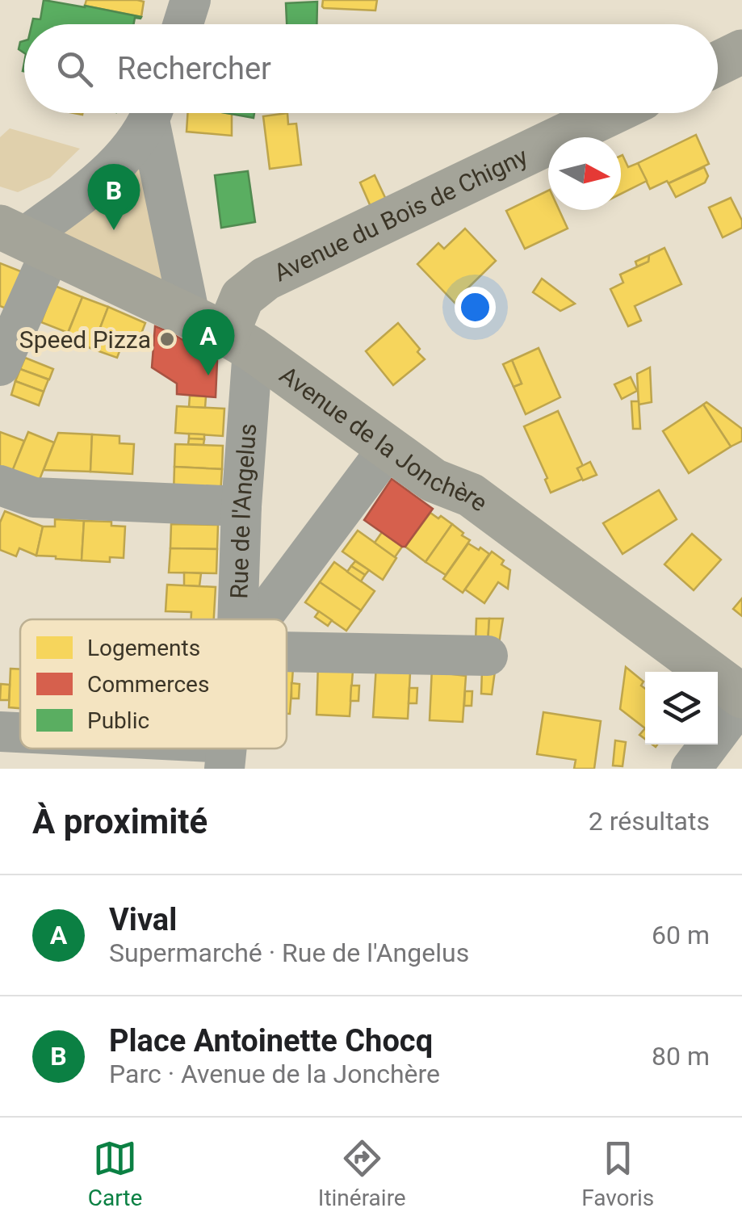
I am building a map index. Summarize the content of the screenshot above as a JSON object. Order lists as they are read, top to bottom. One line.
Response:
{"streets":{"main road":["Avenue du Bois de Chigny","Avenue de la Jonchère"],"street":["Rue de l'Angelus"]},"crossings":[["Avenue du Bois de Chigny","Avenue de la Jonchère"],["Avenue du Bois de Chigny","Rue de l'Angelus"],["Avenue de la Jonchère","Rue de l'Angelus"]],"places":["Speed Pizza"],"legend":["Logements","Commerces","Public"],"north":"right","page":{"search":"Rechercher","pins":["B","A"],"heading":["À proximité","2 résultats"],"list":[{"mark":"A","name":"Vival","note":"Supermarché · Rue de l'Angelus","value":"60 m"},{"mark":"B","name":"Place Antoinette Chocq","note":"Parc · Avenue de la Jonchère","value":"80 m"}],"nav":["Carte","Itinéraire","Favoris"]}}
